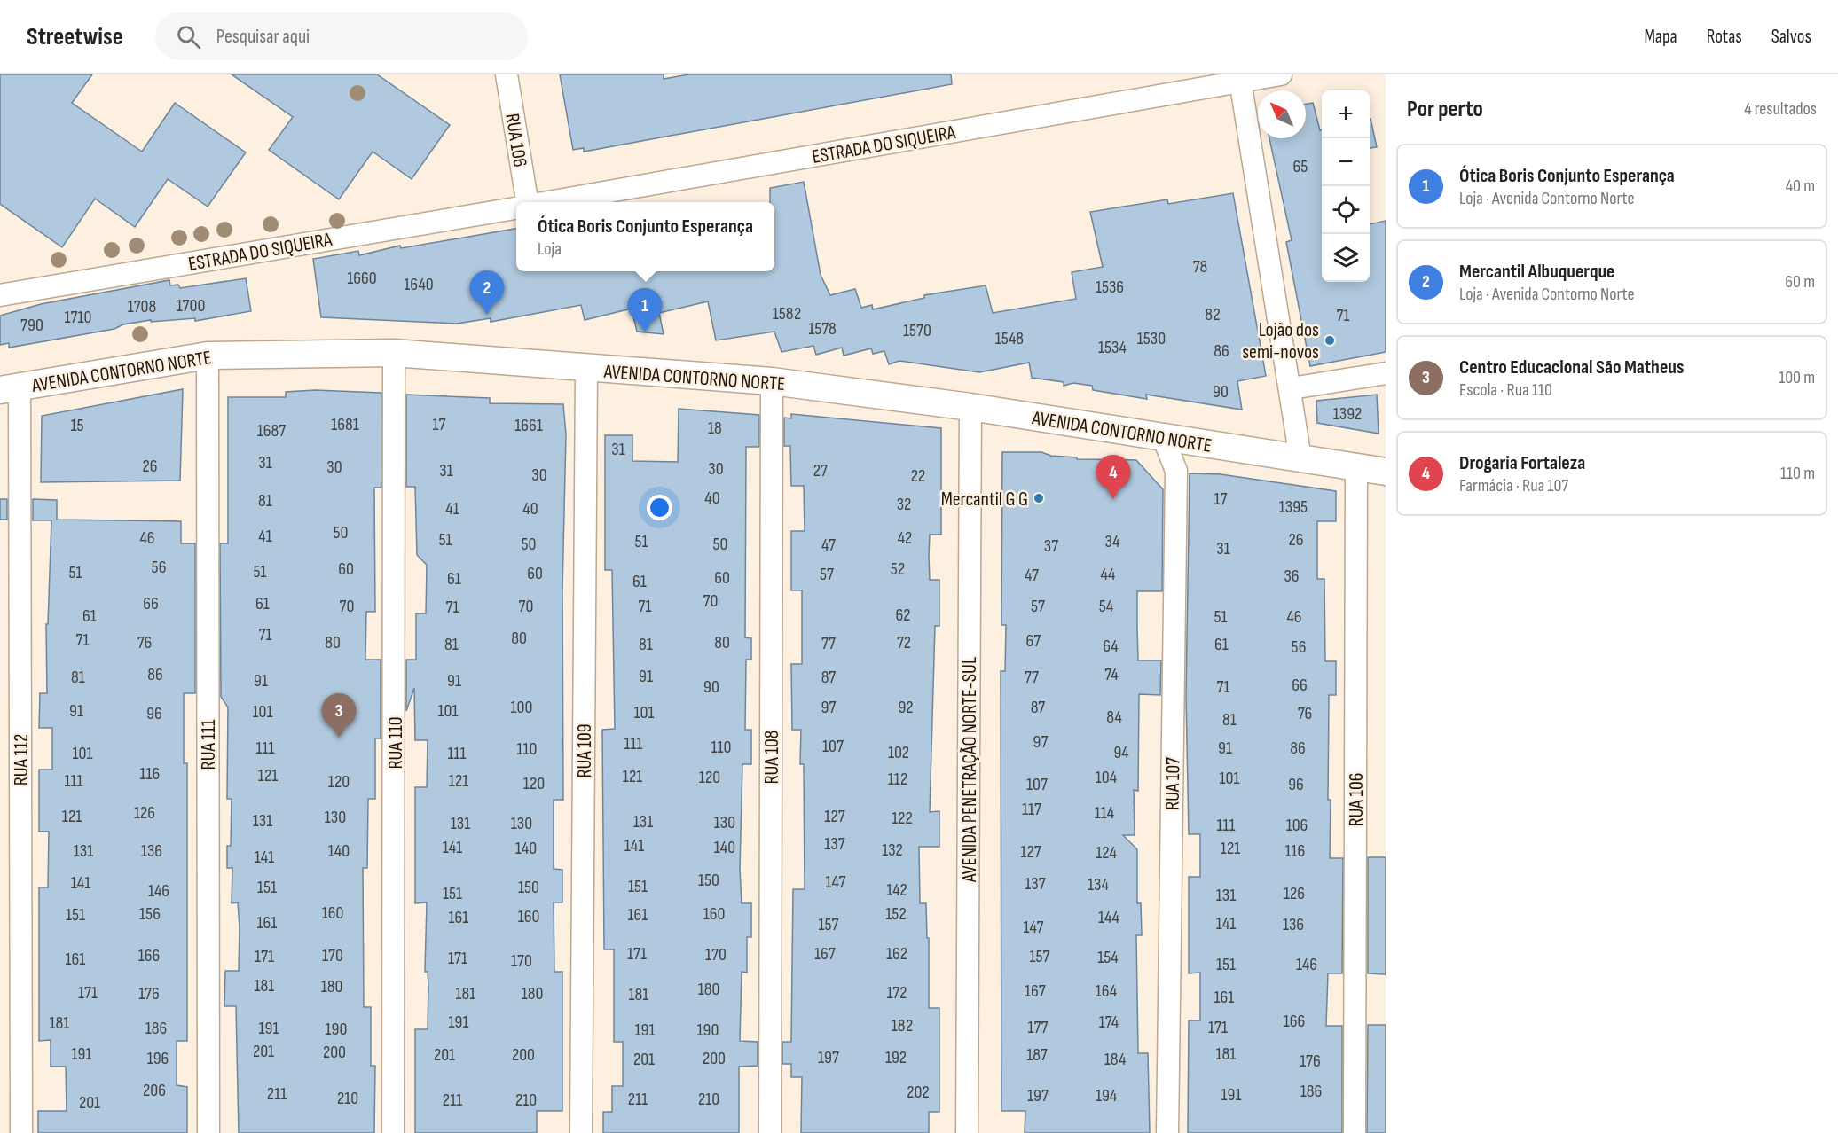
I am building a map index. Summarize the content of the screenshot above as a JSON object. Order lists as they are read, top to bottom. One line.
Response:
{"streets":{"street":["RUA 106","ESTRADA DO SIQUEIRA","AVENIDA CONTORNO NORTE","RUA 110","RUA 111","RUA 109","RUA 108","RUA 112","AVENIDA PENETRAÇÃO NORTE-SUL","RUA 107"]},"crossings":[["RUA 106","AVENIDA CONTORNO NORTE"],["AVENIDA CONTORNO NORTE","RUA 110"],["AVENIDA CONTORNO NORTE","RUA 111"],["AVENIDA CONTORNO NORTE","RUA 109"],["AVENIDA CONTORNO NORTE","RUA 108"],["AVENIDA CONTORNO NORTE","RUA 112"],["AVENIDA CONTORNO NORTE","AVENIDA PENETRAÇÃO NORTE-SUL"],["AVENIDA CONTORNO NORTE","RUA 107"]],"places":["Lojão dos semi-novos","Mercantil G G"],"house_numbers":["65","78","1660","1640","1536","1700","1708","1582","82","71","1710","790","1578","1570","1548","1530","1534","86","90","1392","1681","17","15","1661","18","1687","31","31","26","30","30","31","27","30","22","40","17","81","32","1395","41","40","50","41","46","42","51","26","51","34","50","50","47","37","31","56","60","52","51","51","60","57","44","47","36","60","61","61","70","66","61","70","70","71","57","54","71","62","61","51","46","71","80","71","67","76","80","80","72","77","81","81","61","64","56","86","74","91","81","87","77","91","91","66","90","71","100","97","92","87","91","101","101","101","96","76","84","81","97","111","107","110","111","91","86","110","102","94","101","111","116","121","121","120","104","101","112","111","121","120","120","107","96","117","126","114","121","127","130","122","131","131","130","131","130","111","106","137","141","141","140","140","121","132","131","136","140","116","127","124","141","150","147","141","137","134","151","151","150","142","146","151","126","131","160","156","160","152","151","161","160","161","144","161","141","157","136","147","171","167","162","170","166","170","171","157","154","171","161","170","151","146","181","180","180","167","164","171","172","176","181","180","181","161","166","191","174","181","182","177","171","186","191","190","191","190","201","200","191","181","201","200","187","197","192","196","200","201","184","176","206","186","202","211","191","197","194","210","211","210","211","210","201"],"north":"top left","page":{"header":"Streetwise","search":"Pesquisar aqui","nav":["Mapa","Rotas","Salvos"],"heading":["Por perto","4 resultados"],"map_buttons":["+","−"],"list":[{"mark":"1","name":"Ótica Boris Conjunto Esperança","note":"Loja · Avenida Contorno Norte","value":"40 m"},{"mark":"2","name":"Mercantil Albuquerque","note":"Loja · Avenida Contorno Norte","value":"60 m"},{"mark":"3","name":"Centro Educacional São Matheus","note":"Escola · Rua 110","value":"100 m"},{"mark":"4","name":"Drogaria Fortaleza","note":"Farmácia · Rua 107","value":"110 m"}],"popup":["Ótica Boris Conjunto Esperança","Loja"],"pins":["2","1","4","3"]}}
